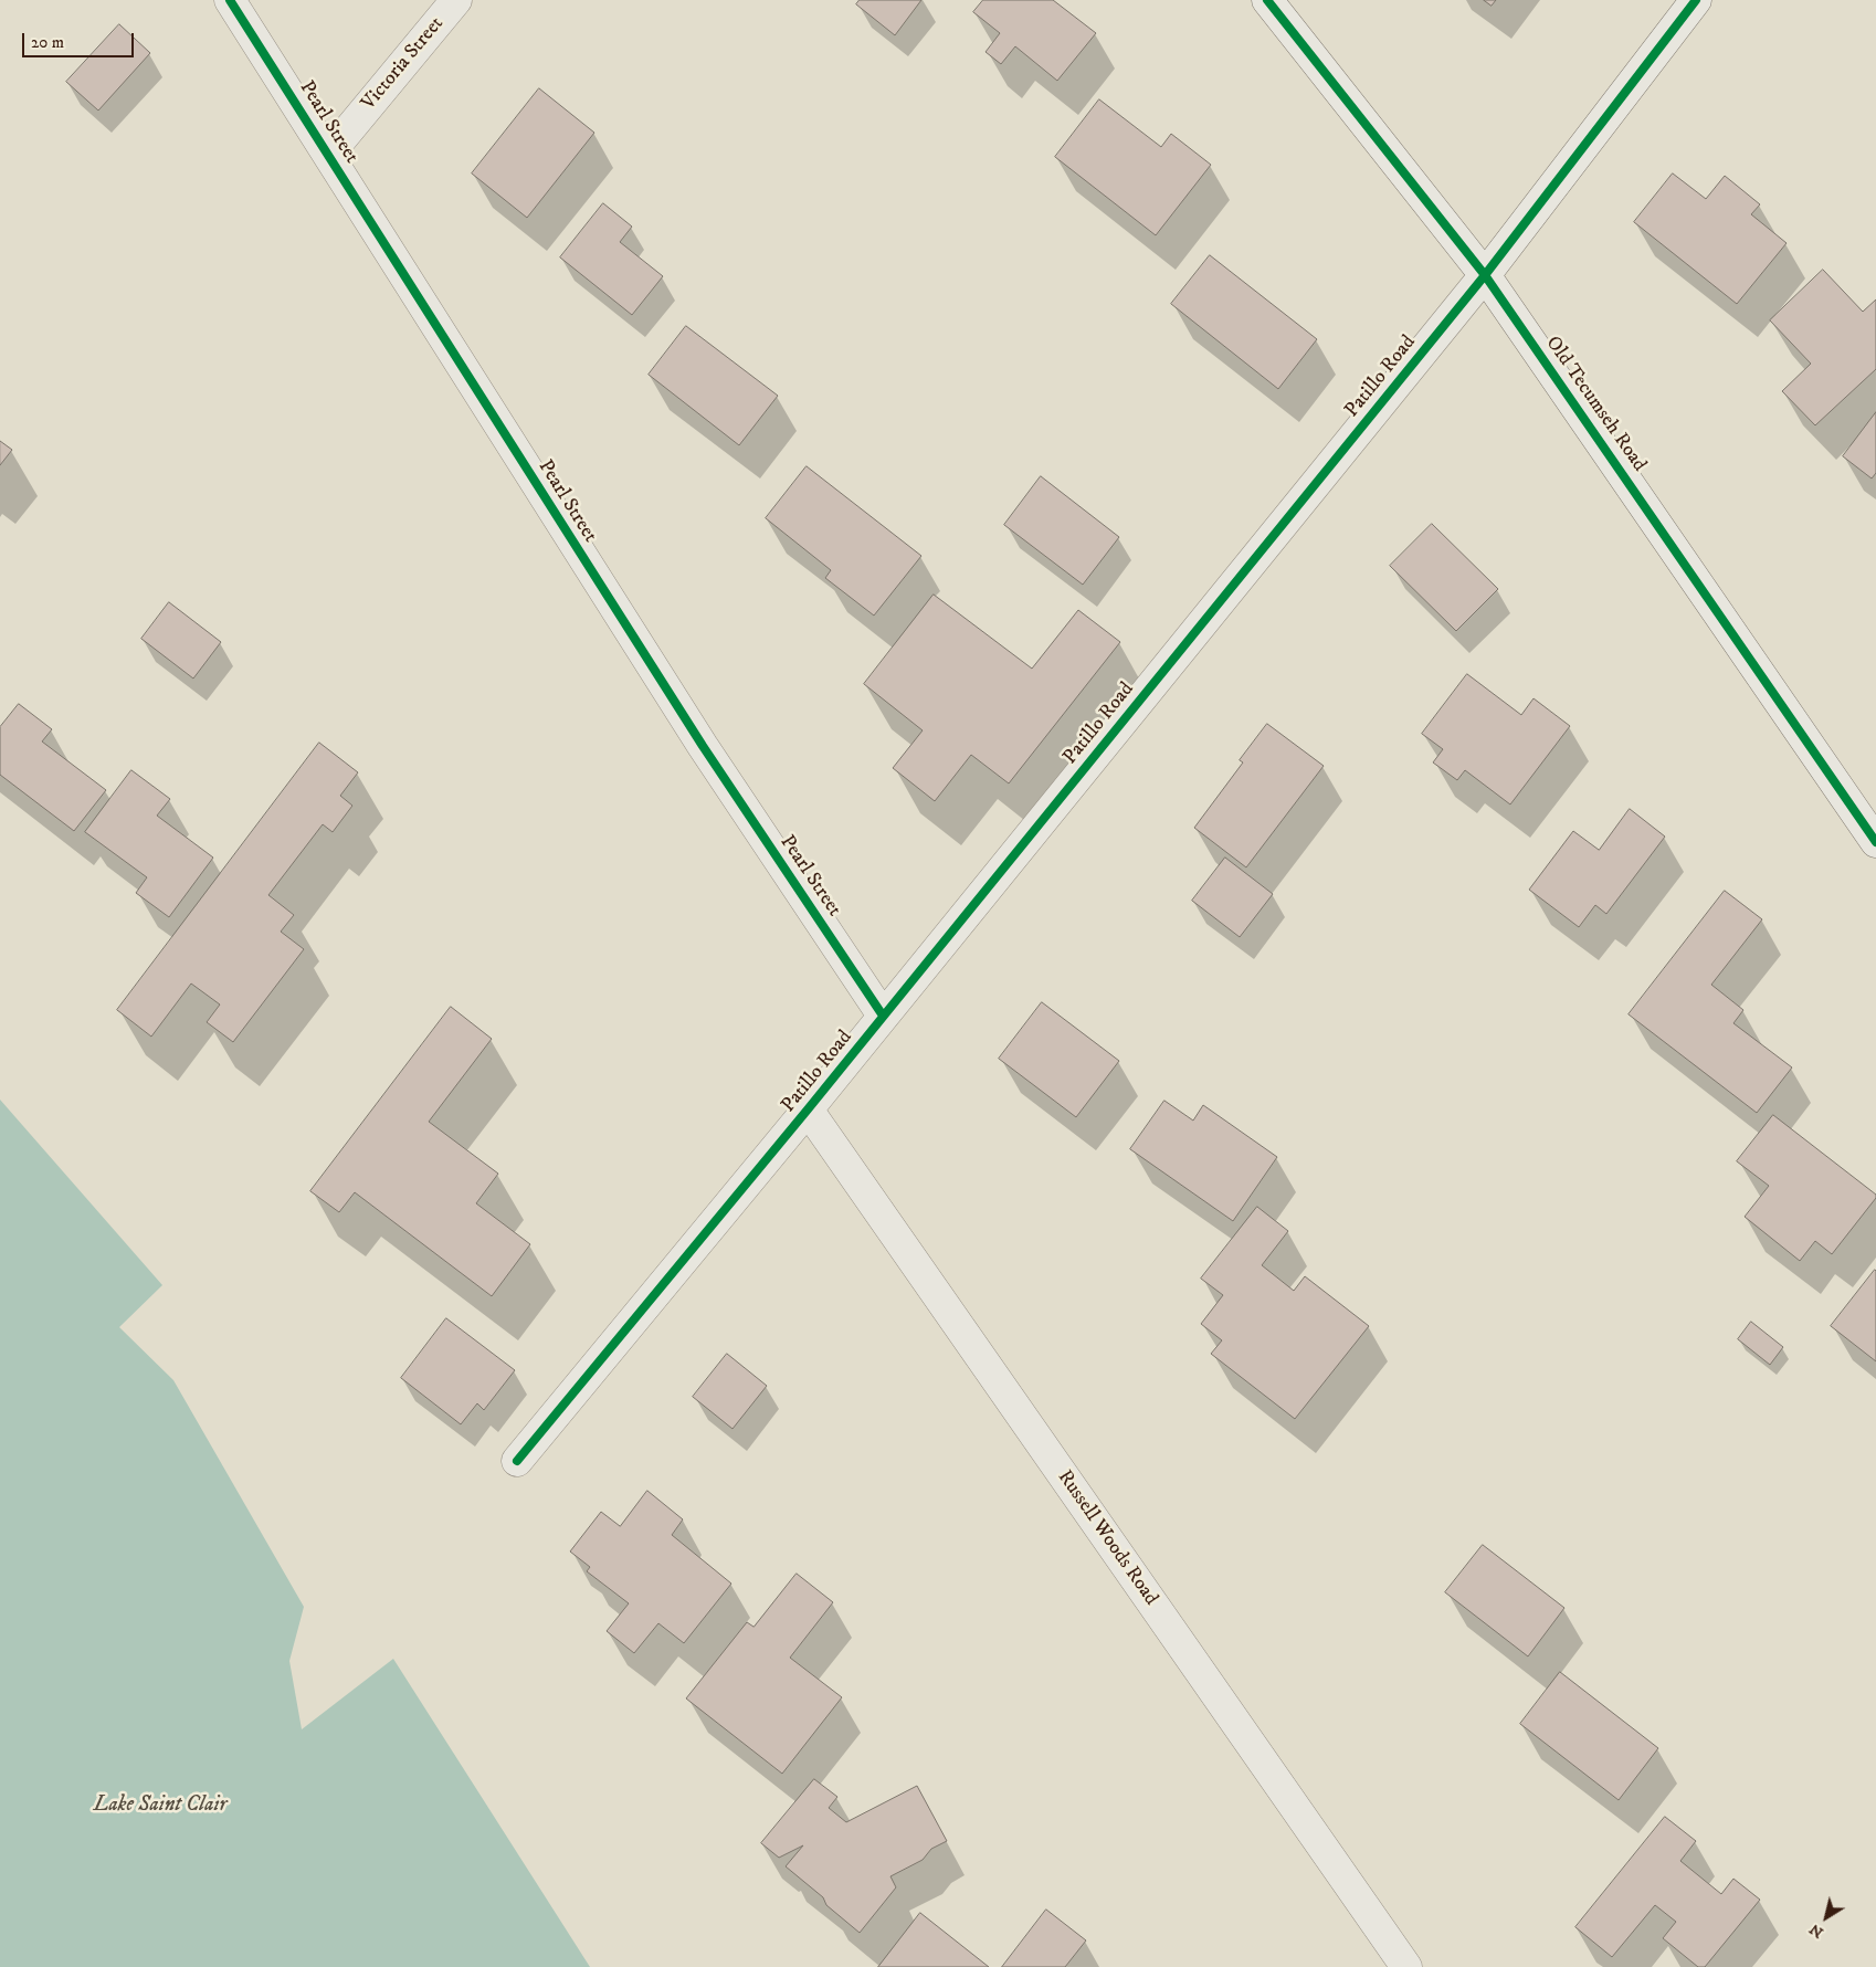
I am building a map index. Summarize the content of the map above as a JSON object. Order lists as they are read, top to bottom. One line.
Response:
{"streets":{"street":["Victoria Street","Pearl Street","Patillo Road","Old Tecumseh Road","Russell Woods Road"]},"crossings":[["Victoria Street","Pearl Street"],["Pearl Street","Patillo Road"],["Patillo Road","Old Tecumseh Road"],["Patillo Road","Russell Woods Road"]],"water":["Lake Saint Clair"],"scale_bar":"20 m","north":"bottom left"}
